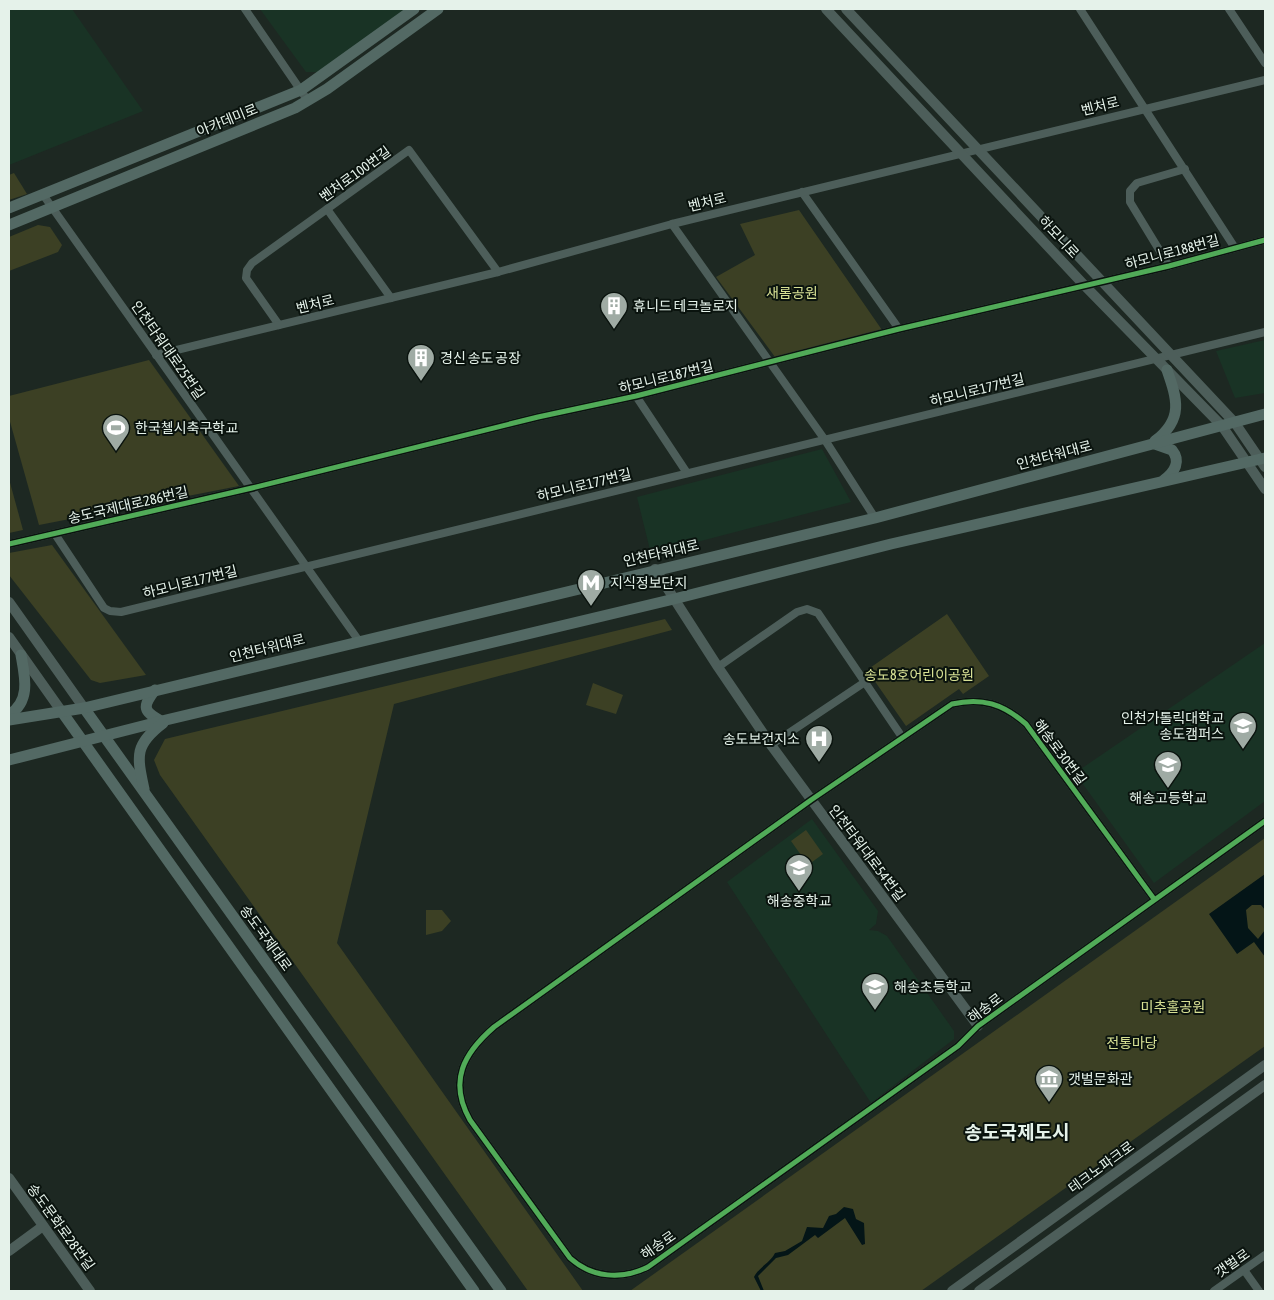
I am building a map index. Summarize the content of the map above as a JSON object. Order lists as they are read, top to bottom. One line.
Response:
{"streets":{"main road":["아카데미로","인천타워대로","송도국제대로"],"street":["벤처로","벤처로100번길","하모니로","하모니로188번길","인천타워대로25번길","하모니로187번길","하모니로177번길","송도국제대로286번길","해송로30번길","인천타워대로54번길","해송로","테크노파크로","송도문화로28번길","갯벌로"]},"crossings":[["벤처로","벤처로100번길"],["벤처로","하모니로"],["벤처로","인천타워대로25번길"],["아카데미로","인천타워대로25번길"],["하모니로","하모니로188번길"],["하모니로","하모니로187번길"],["하모니로","하모니로177번길"],["하모니로","인천타워대로"],["하모니로188번길","하모니로187번길"],["인천타워대로25번길","하모니로187번길"],["인천타워대로25번길","하모니로177번길"],["인천타워대로25번길","인천타워대로"],["인천타워대로25번길","송도국제대로286번길"],["하모니로187번길","송도국제대로286번길"],["하모니로177번길","송도국제대로286번길"],["인천타워대로","인천타워대로54번길"],["인천타워대로","송도국제대로"],["해송로30번길","인천타워대로54번길"],["해송로30번길","해송로"],["인천타워대로54번길","해송로"]],"districts":["송도국제도시"],"parks":["새롬공원","송도8호어린이공원","미추홀공원","전통마당"],"places":{"building":["휴니드 테크놀로지","경신 송도 공장"],"sports":["한국첼시축구학교"],"metro station":["지식정보단지"],"school or university":["인천가톨릭대학교 송도캠퍼스","해송고등학교","해송중학교","해송초등학교"],"hospital":["송도보건지소"],"museum":["갯벌문화관"]}}
